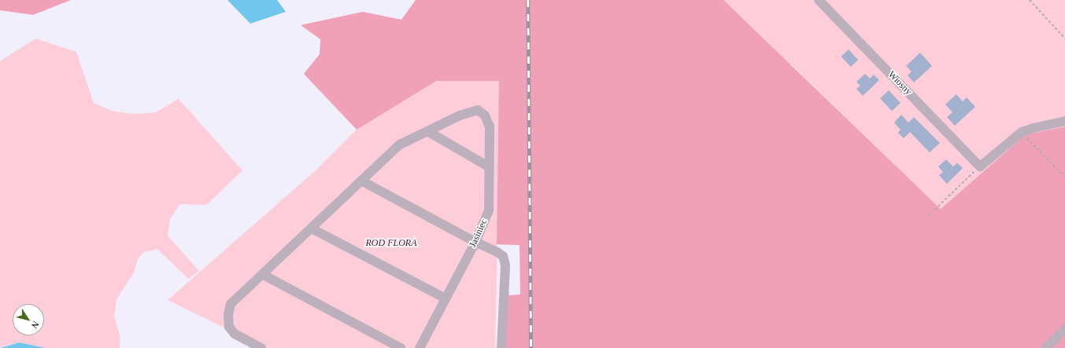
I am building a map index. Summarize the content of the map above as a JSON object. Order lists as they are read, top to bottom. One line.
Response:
{"streets":{"street":["Wiosny","Jasiniec"]},"parks":["ROD FLORA"],"north":"bottom right"}
